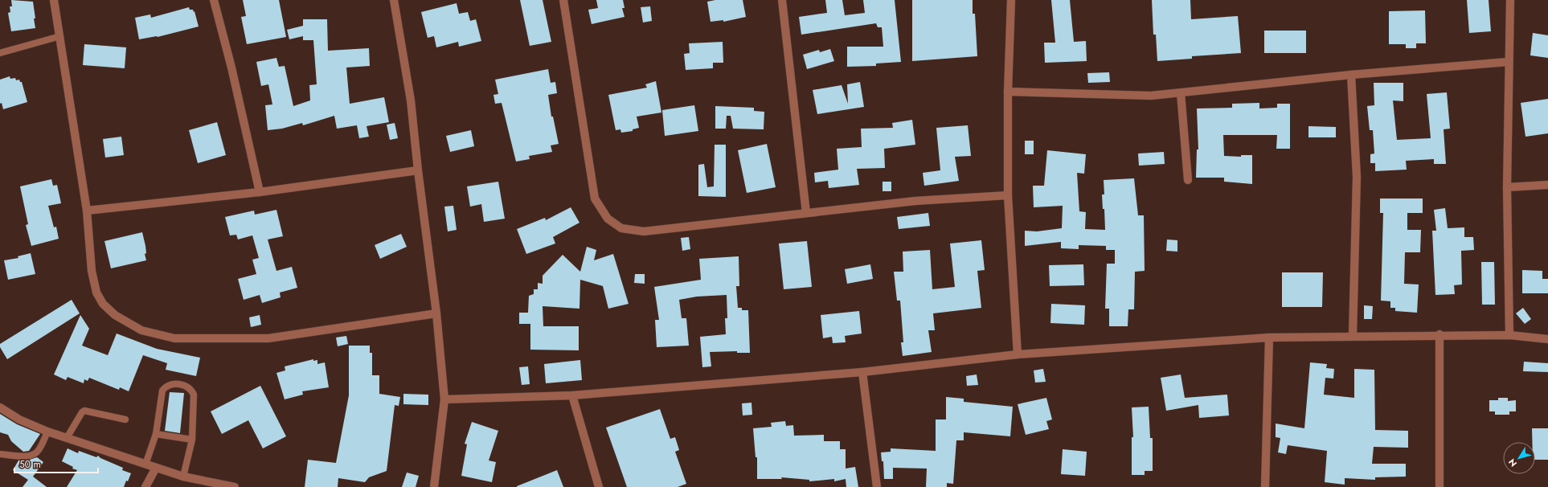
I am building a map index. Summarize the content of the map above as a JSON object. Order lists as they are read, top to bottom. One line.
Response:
{"scale_bar":"50 m","north":"bottom left"}
